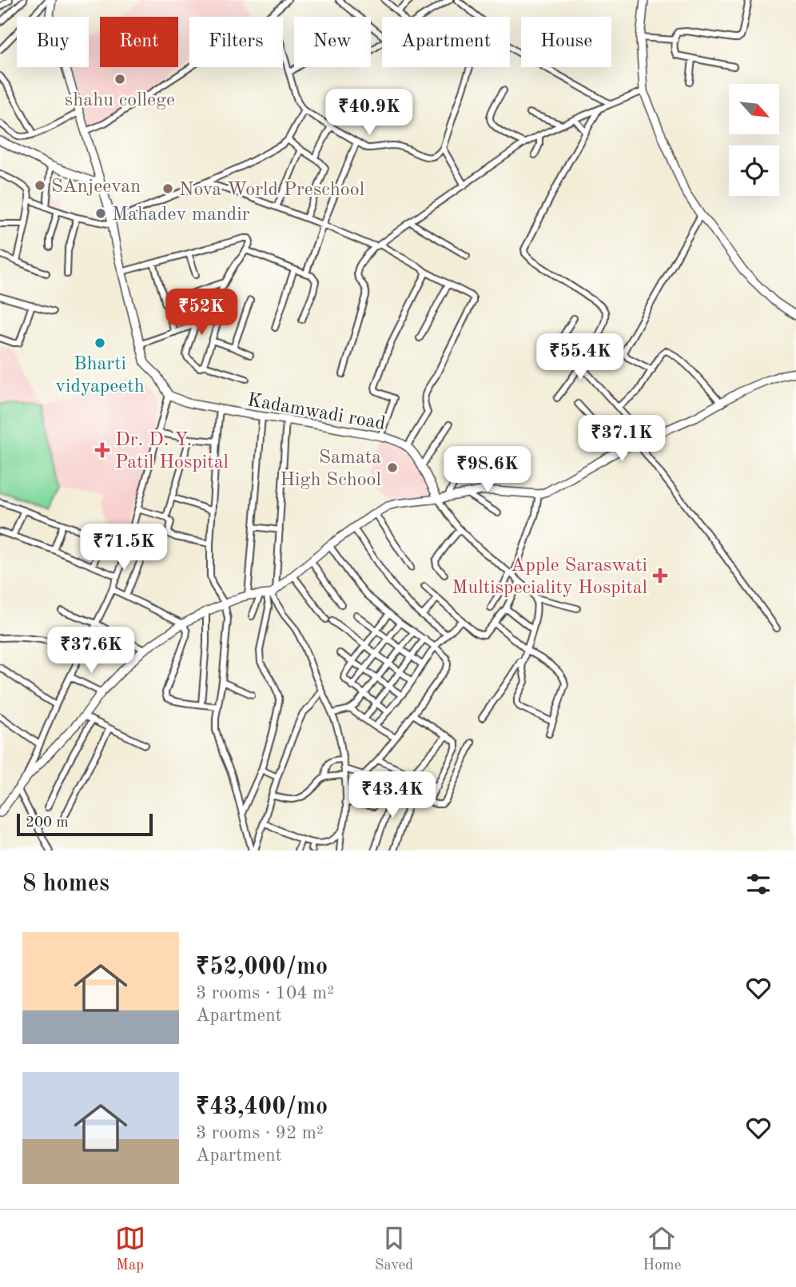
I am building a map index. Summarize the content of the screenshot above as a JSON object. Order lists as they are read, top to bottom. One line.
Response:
{"streets":{"street":["Kadamwadi road"]},"places":{"other":["shahu college","SAnjeevan","Nova World Preschool","Mahadev mandir","Bharti vidyapeeth","Samata High School"],"health":["Dr. D. Y. Patil Hospital","Apple Saraswati Multispeciality Hospital"]},"scale_bar":"200 m","north":"bottom right","page":{"chip":["Buy","Rent","Filters","New","Apartment","House"],"price":["₹40.9K","₹52K","₹55.4K","₹37.1K","₹98.6K","₹71.5K","₹37.6K","₹43.4K"],"scale":"200 m","heading":"8 homes","list":[{"name":"₹52,000/mo","note":"3 rooms · 104 m² · Apartment"},{"name":"₹43,400/mo","note":"3 rooms · 92 m² · Apartment"}],"tabs":["Map","Saved","Home"]}}
